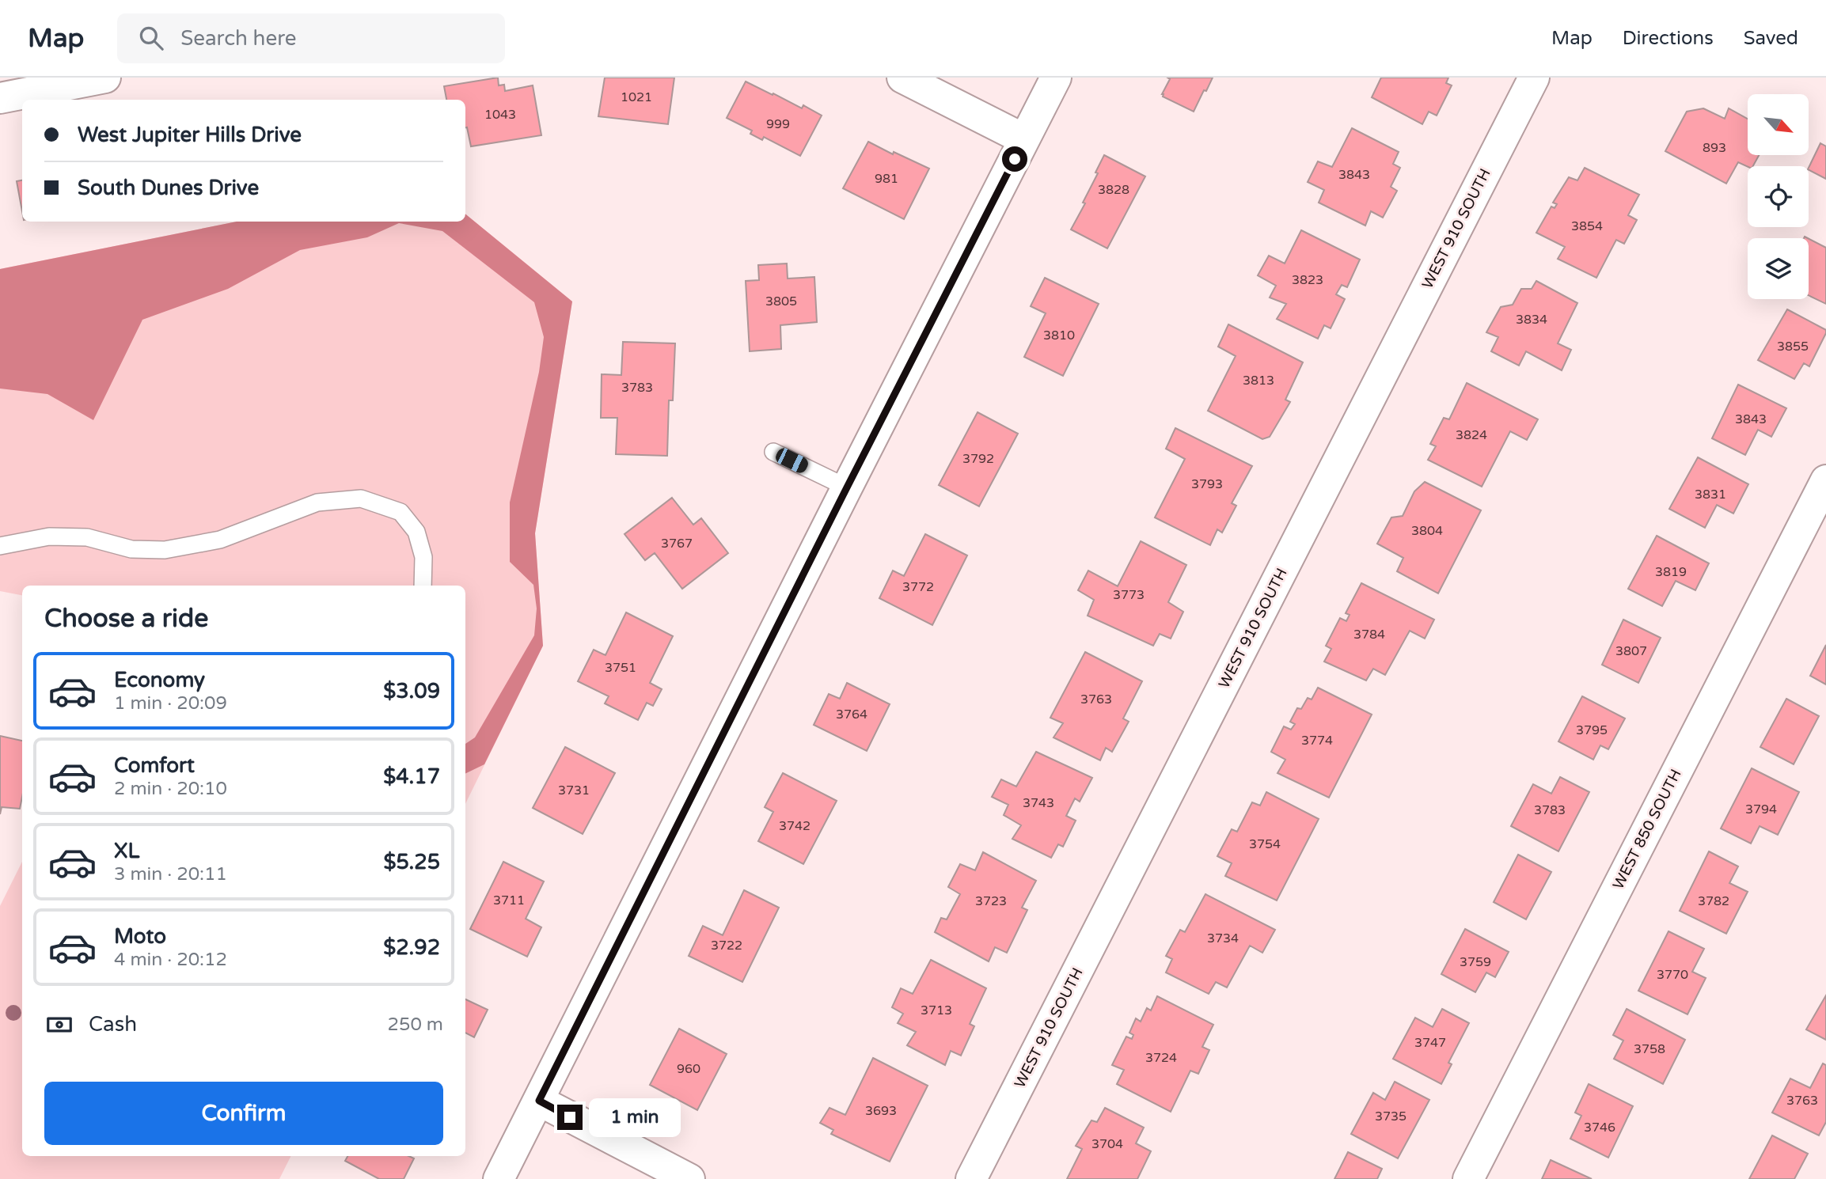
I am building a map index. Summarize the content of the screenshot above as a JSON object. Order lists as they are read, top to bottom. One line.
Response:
{"streets":{"street":["WEST 910 SOUTH","WEST 850 SOUTH"]},"house_numbers":["1021","1043","999","893","3843","981","3828","3854","3823","3805","3834","3810","3855","3813","3783","3843","3824","3792","3793","3831","3804","3767","3819","3772","3773","3784","3807","3751","3763","3764","3795","3774","3731","3743","3794","3783","3742","3754","3711","3723","3782","3734","3722","3759","3770","3713","3747","3758","3724","960","3763","3693","3735","3746","3704"],"north":"bottom right","page":{"header":"Map","search":"Search here","nav":["Map","Directions","Saved"],"banner":["West Jupiter Hills Drive","South Dunes Drive"],"heading":"Choose a ride","list":[{"name":"Economy","note":"1 min · 20:09","value":"$3.09"},{"name":"Comfort","note":"2 min · 20:10","value":"$4.17"},{"name":"XL","note":"3 min · 20:11","value":"$5.25"},{"name":"Moto","note":"4 min · 20:12","value":"$2.92"}],"pay":["Cash","250 m"],"buttons":"Confirm","bubble":"1 min"}}
